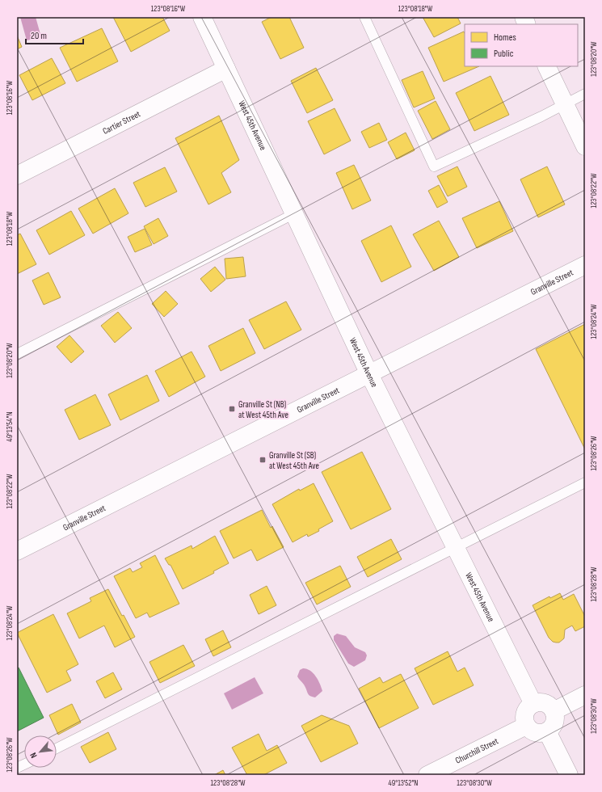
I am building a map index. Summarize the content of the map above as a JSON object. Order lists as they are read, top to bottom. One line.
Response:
{"streets":{"main road":["Cartier Street","West 45th Avenue","Granville Street","Churchill Street"]},"crossings":[["Cartier Street","West 45th Avenue"],["West 45th Avenue","Granville Street"],["West 45th Avenue","Churchill Street"]],"places":{"transit":["Granville St (NB) at West 45th Ave","Granville St (SB) at West 45th Ave"]},"legend":["Homes","Public"],"scale_bar":"20 m","north":"bottom left","coordinates":["123°08'16\"W","123°08'18\"W","123°08'20\"W","123°08'22\"W","123°08'24\"W","49°13'54\"N","123°08'26\"W","123°08'28\"W","123°08'30\"W","49°13'52\"N"]}
